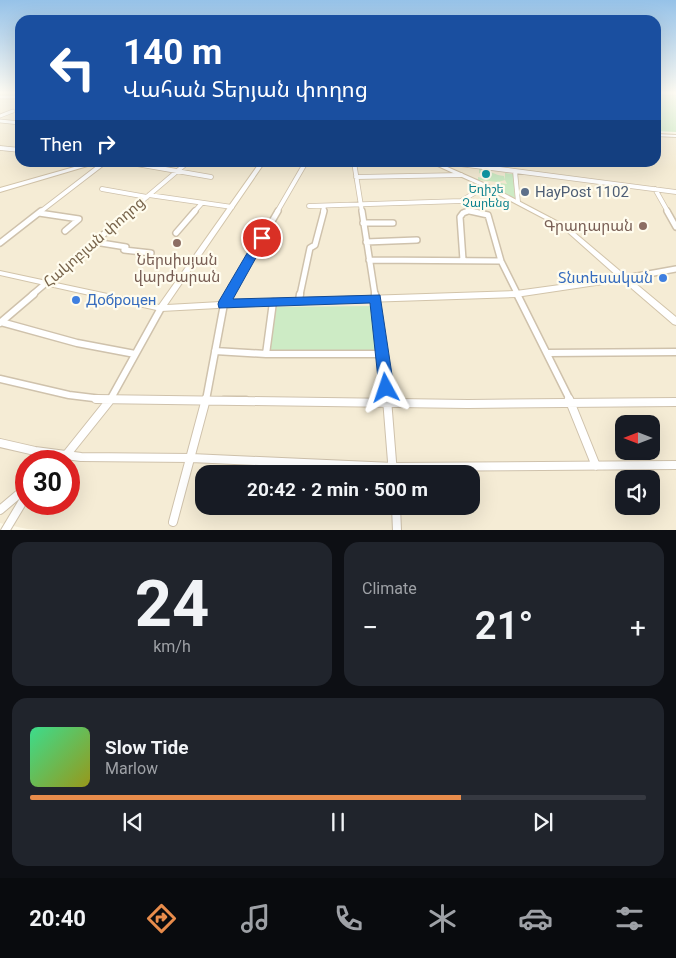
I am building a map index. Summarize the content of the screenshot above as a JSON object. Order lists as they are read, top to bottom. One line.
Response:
{"streets":{"street":["Հակոբյան փողոց"]},"places":["Եղիշե Չարենց","HayPost 1102","Գրադարան","Ներսիսյան վարժարան","Տնտեսական","Доброцен"],"north":"left","page":{"turn":["140 m","Վահան Տերյան փողոց"],"then":"Then","limit":"30","trip":"20:42 · 2 min · 500 m","tile":[["24","km/h"],"Climate"],"heat":["−","21°","+"],"song":["Slow Tide","Marlow"],"tabs":"20:40"}}
